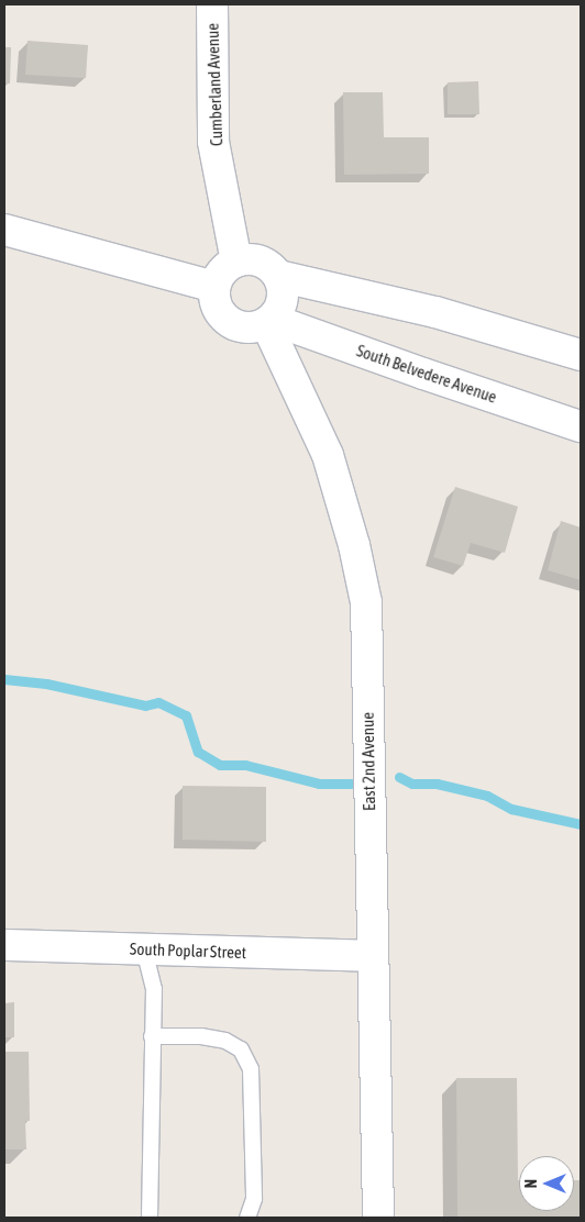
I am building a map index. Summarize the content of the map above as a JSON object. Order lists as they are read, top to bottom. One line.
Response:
{"streets":{"street":["Cumberland Avenue","South Belvedere Avenue","East 2nd Avenue","South Poplar Street"]},"crossings":[["Cumberland Avenue","South Belvedere Avenue"],["Cumberland Avenue","East 2nd Avenue"],["South Belvedere Avenue","East 2nd Avenue"],["East 2nd Avenue","South Poplar Street"]],"north":"left"}
